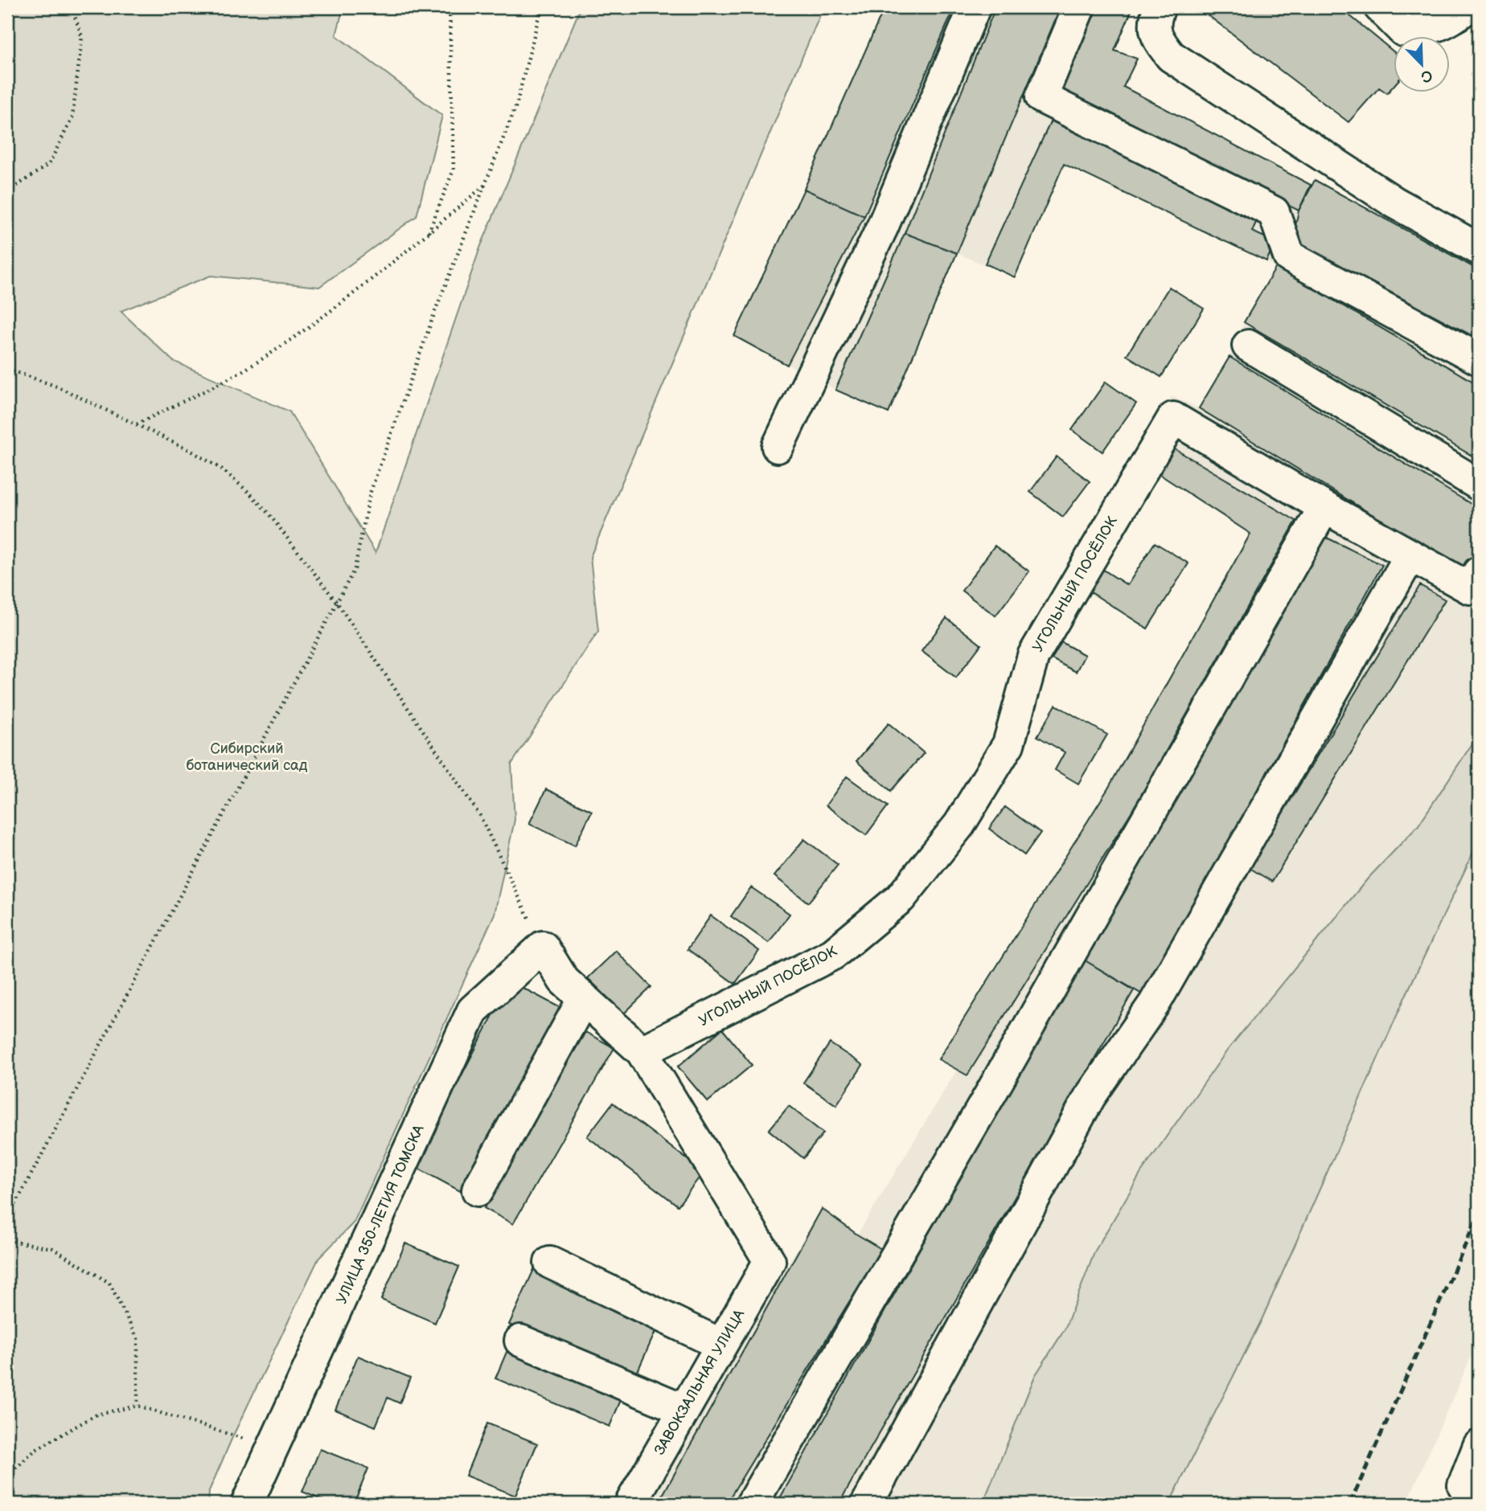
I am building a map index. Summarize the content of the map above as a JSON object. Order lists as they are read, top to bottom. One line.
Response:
{"streets":{"street":["УГОЛЬНЫЙ ПОСЁЛОК","УЛИЦА 350-ЛЕТИЯ ТОМСКА","ЗАВОКЗАЛЬНАЯ УЛИЦА"]},"crossings":[["УГОЛЬНЫЙ ПОСЁЛОК","ЗАВОКЗАЛЬНАЯ УЛИЦА"]],"parks":["Сибирский ботанический сад"],"north":"bottom right"}
